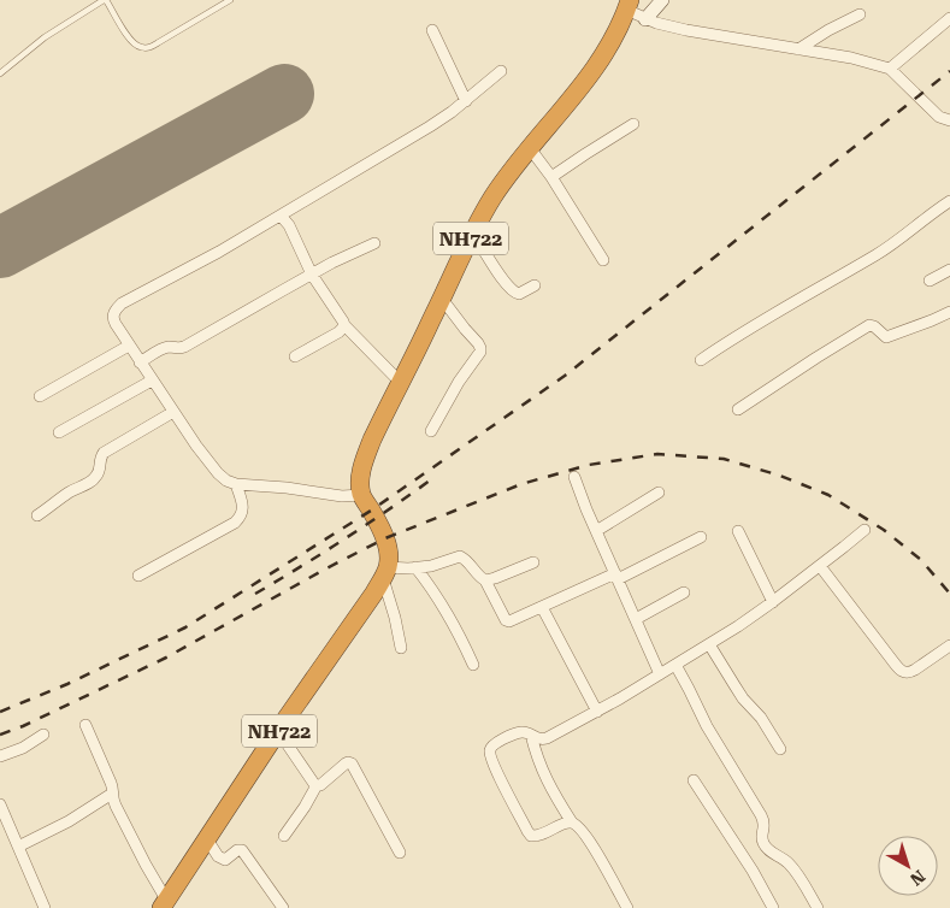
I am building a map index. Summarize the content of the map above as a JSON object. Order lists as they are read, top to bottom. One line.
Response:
{"streets":{"highway":["NH722"]},"north":"bottom right"}
